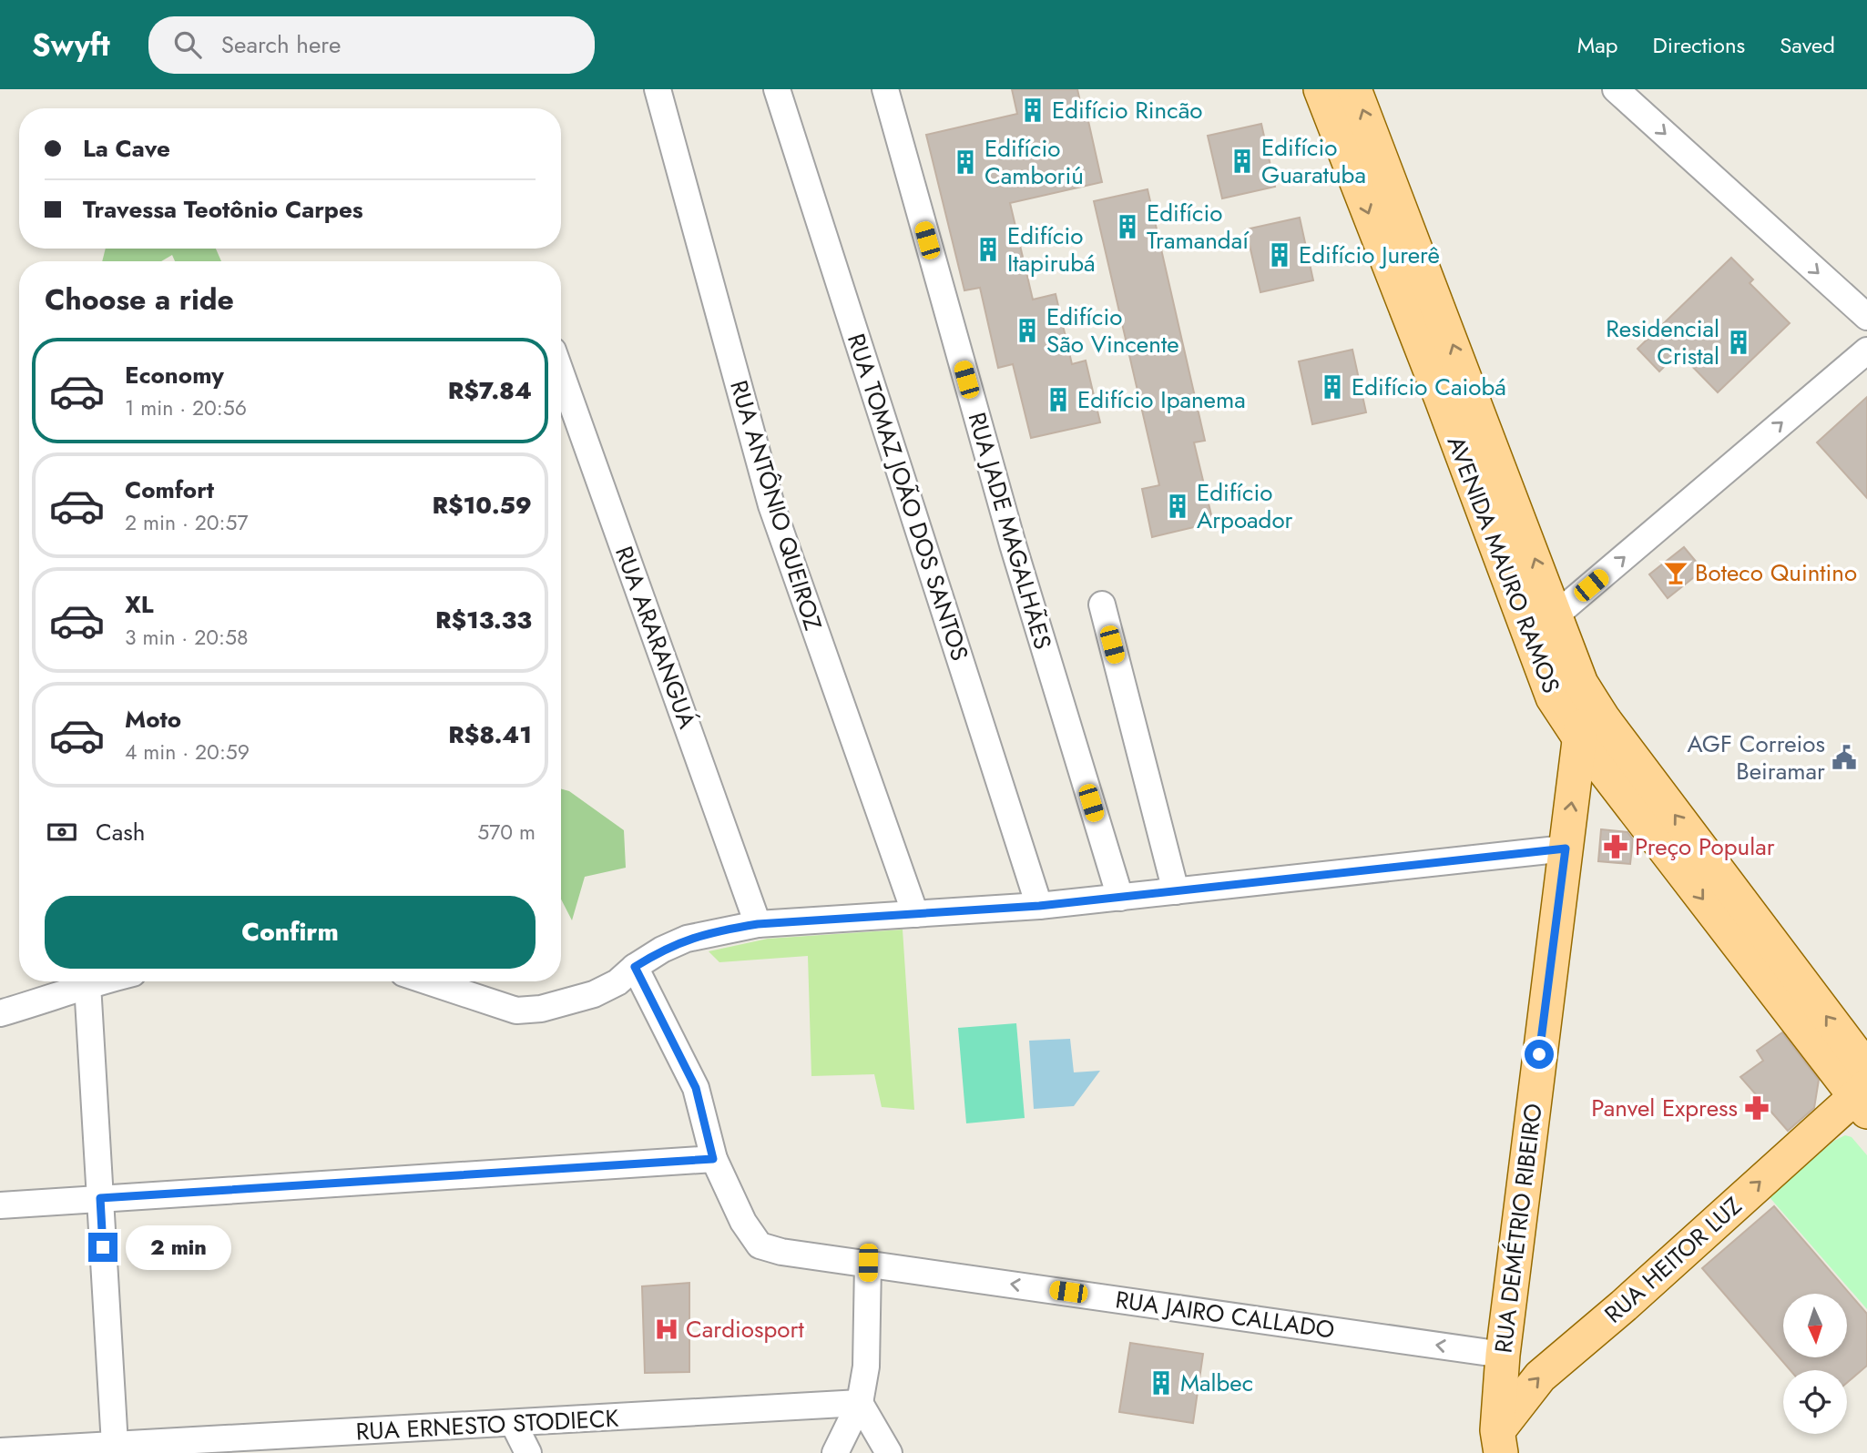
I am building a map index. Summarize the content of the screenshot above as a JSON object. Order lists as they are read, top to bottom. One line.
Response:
{"streets":{"main road":["AVENIDA MAURO RAMOS","RUA DEMÉTRIO RIBEIRO","RUA HEITOR LUZ"],"street":["RUA TOMAZ JOÃO DOS SANTOS","RUA ANTÔNIO QUEIROZ","RUA JADE MAGALHÃES","RUA ARARANGUÁ","RUA JAIRO CALLADO","RUA ERNESTO STODIECK"]},"crossings":[["AVENIDA MAURO RAMOS","RUA DEMÉTRIO RIBEIRO"],["AVENIDA MAURO RAMOS","RUA HEITOR LUZ"],["RUA DEMÉTRIO RIBEIRO","RUA HEITOR LUZ"],["RUA DEMÉTRIO RIBEIRO","RUA JAIRO CALLADO"]],"one_way":["RUA HEITOR LUZ","RUA JAIRO CALLADO"],"places":{"building":["Edifício Rincão","Edifício Guaratuba","Edifício Camboriú","Edifício Tramandaí","Edifício Itapirubá","Edifício Jurerê","Edifício São Vincente","Residencial Cristal","Edifício Caiobá","Edifício Ipanema","Edifício Arpoador","Malbec"],"bar":["Boteco Quintino"],"public building":["AGF Correios Beiramar"],"pharmacy":["Preço Popular","Panvel Express"],"hospital":["Cardiosport"]},"north":"bottom","page":{"header":"Swyft","search":"Search here","nav":["Map","Directions","Saved"],"banner":["La Cave","Travessa Teotônio Carpes"],"heading":"Choose a ride","list":[{"name":"Economy","note":"1 min · 20:56","value":"R$7.84"},{"name":"Comfort","note":"2 min · 20:57","value":"R$10.59"},{"name":"XL","note":"3 min · 20:58","value":"R$13.33"},{"name":"Moto","note":"4 min · 20:59","value":"R$8.41"}],"pay":["Cash","570 m"],"buttons":"Confirm","bubble":"2 min"}}
